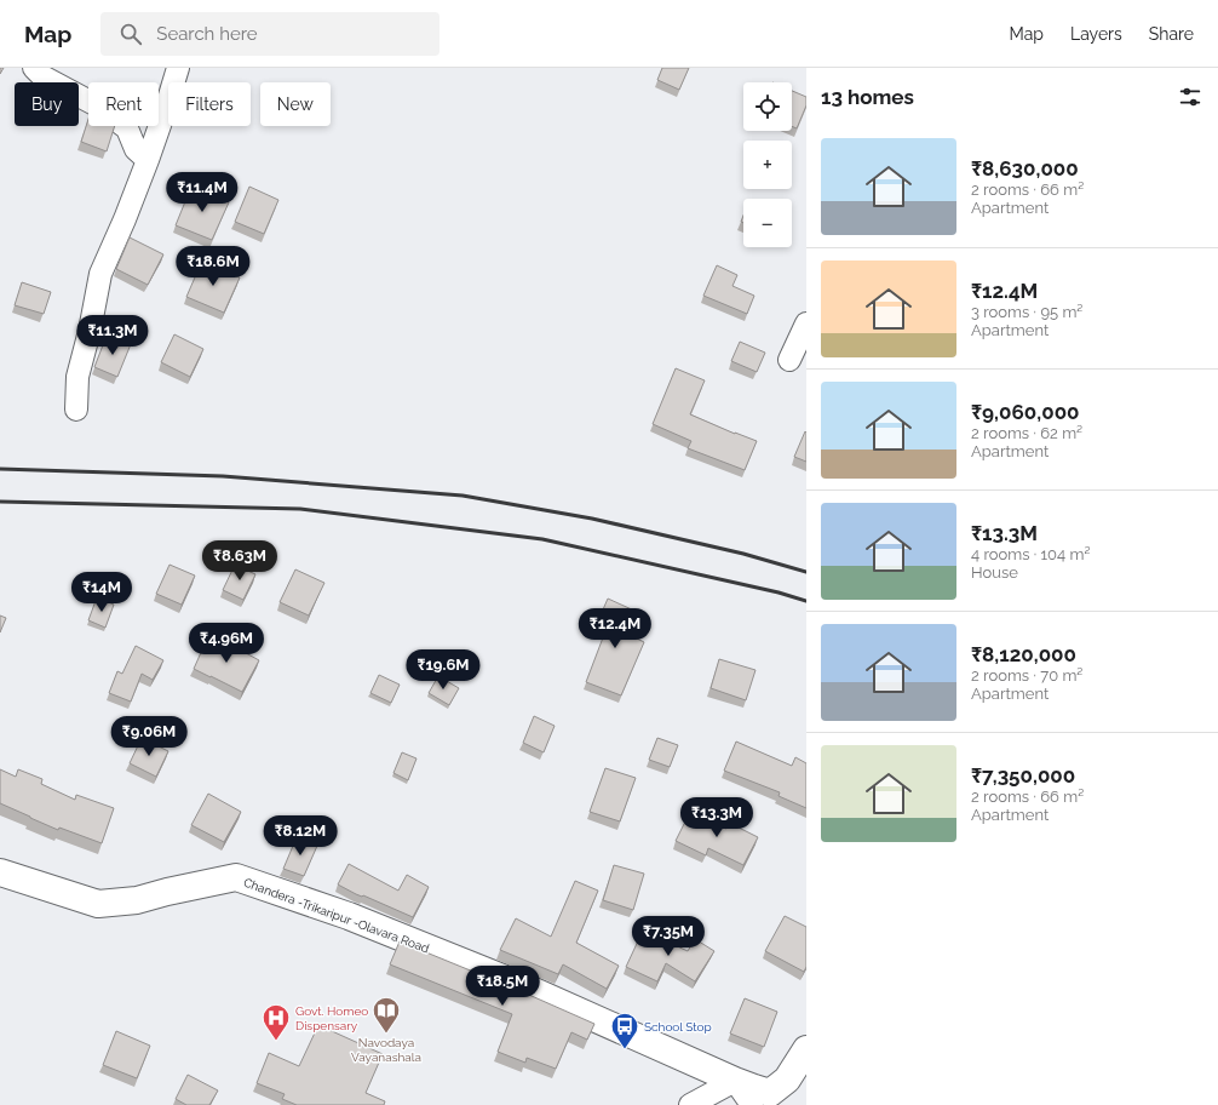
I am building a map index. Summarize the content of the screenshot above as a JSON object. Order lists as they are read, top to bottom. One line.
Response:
{"streets":{"main road":["Chandera -Trikaripur -Olavara Road"]},"places":{"library":["Navodaya Vayanashala"],"hospital":["Govt. Homeo Dispensary"],"bus stop":["School Stop"]},"page":{"header":"Map","search":"Search here","nav":["Map","Layers","Share"],"heading":"13 homes","map_buttons":["+","−"],"chip":["Buy","Rent","Filters","New"],"list":[{"name":"₹8,630,000","note":"2 rooms · 66 m² · Apartment"},{"name":"₹12.4M","note":"3 rooms · 95 m² · Apartment"},{"name":"₹9,060,000","note":"2 rooms · 62 m² · Apartment"},{"name":"₹13.3M","note":"4 rooms · 104 m² · House"},{"name":"₹8,120,000","note":"2 rooms · 70 m² · Apartment"},{"name":"₹7,350,000","note":"2 rooms · 66 m² · Apartment"}],"price":["₹11.4M","₹18.6M","₹11.3M","₹8.63M","₹14M","₹12.4M","₹4.96M","₹19.6M","₹9.06M","₹13.3M","₹8.12M","₹7.35M","₹18.5M"]}}
